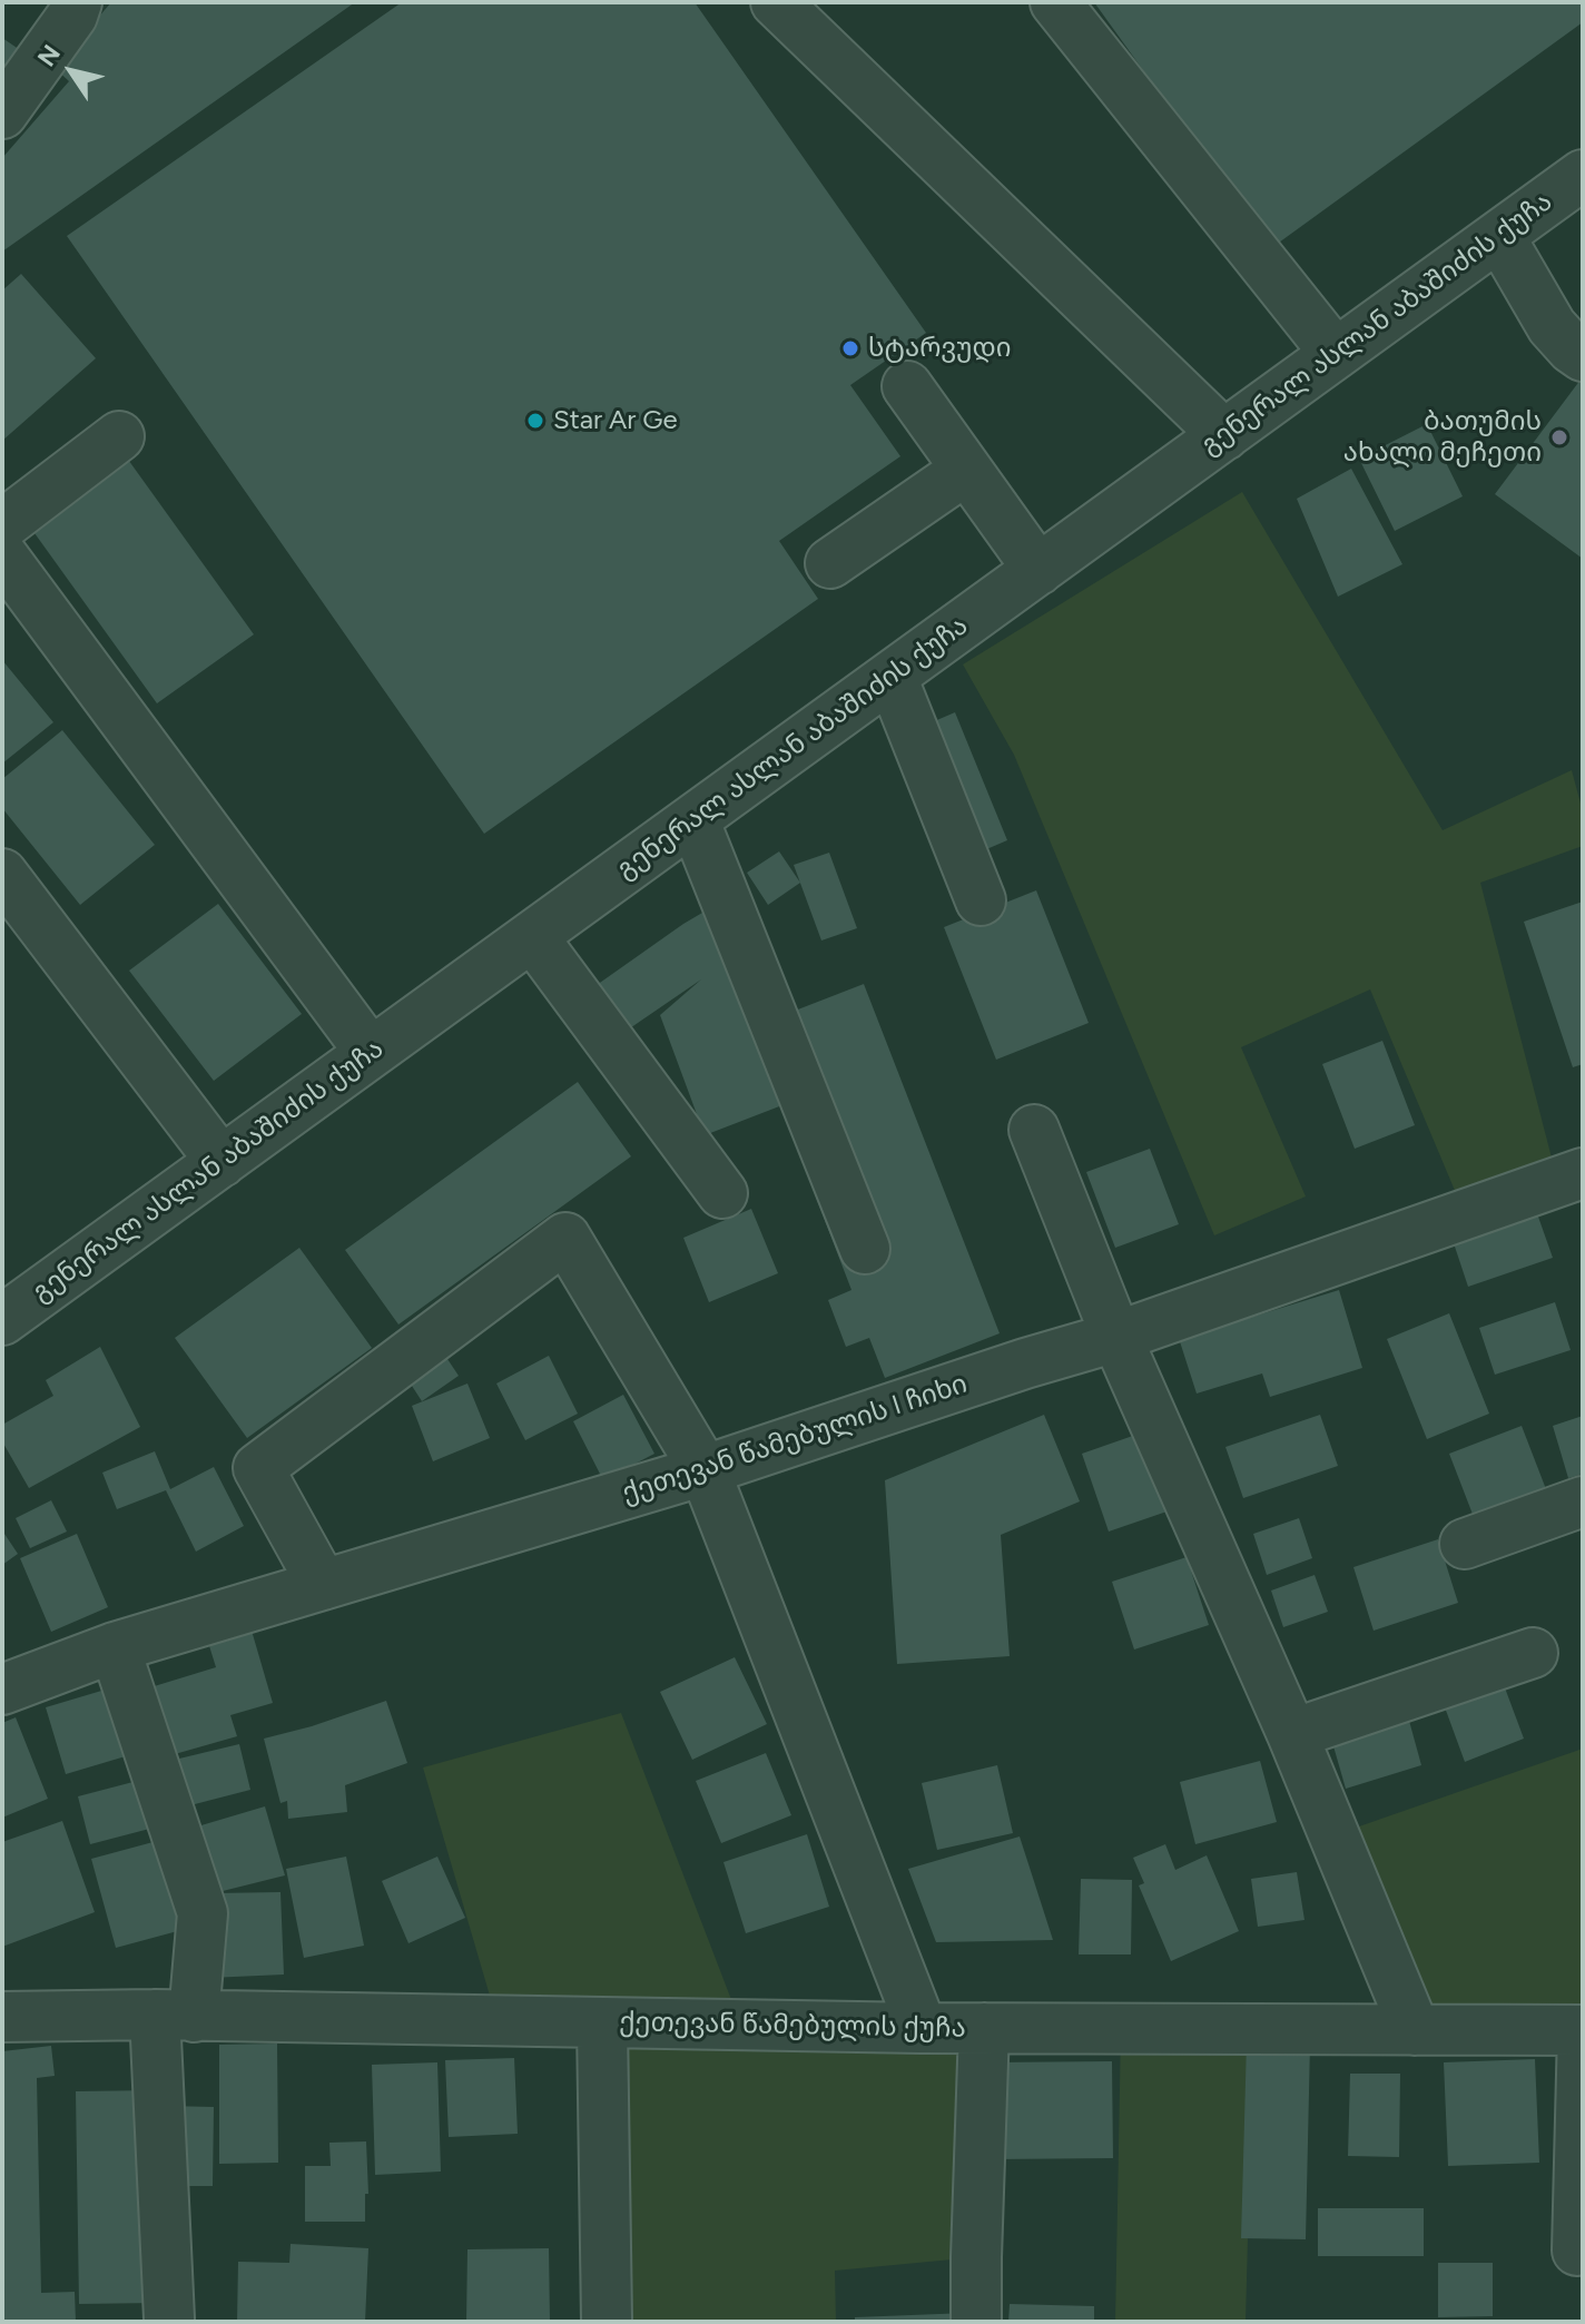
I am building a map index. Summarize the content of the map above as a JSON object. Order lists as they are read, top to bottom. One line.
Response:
{"streets":{"street":["გენერალ ასლან აბაშიძის ქუჩა","ქეთევან წამებულის I ჩიხი","ქეთევან წამებულის ქუჩა"]},"places":["სტარვუდი","Star Ar Ge","ბათუმის ახალი მეჩეთი"],"north":"top left"}
